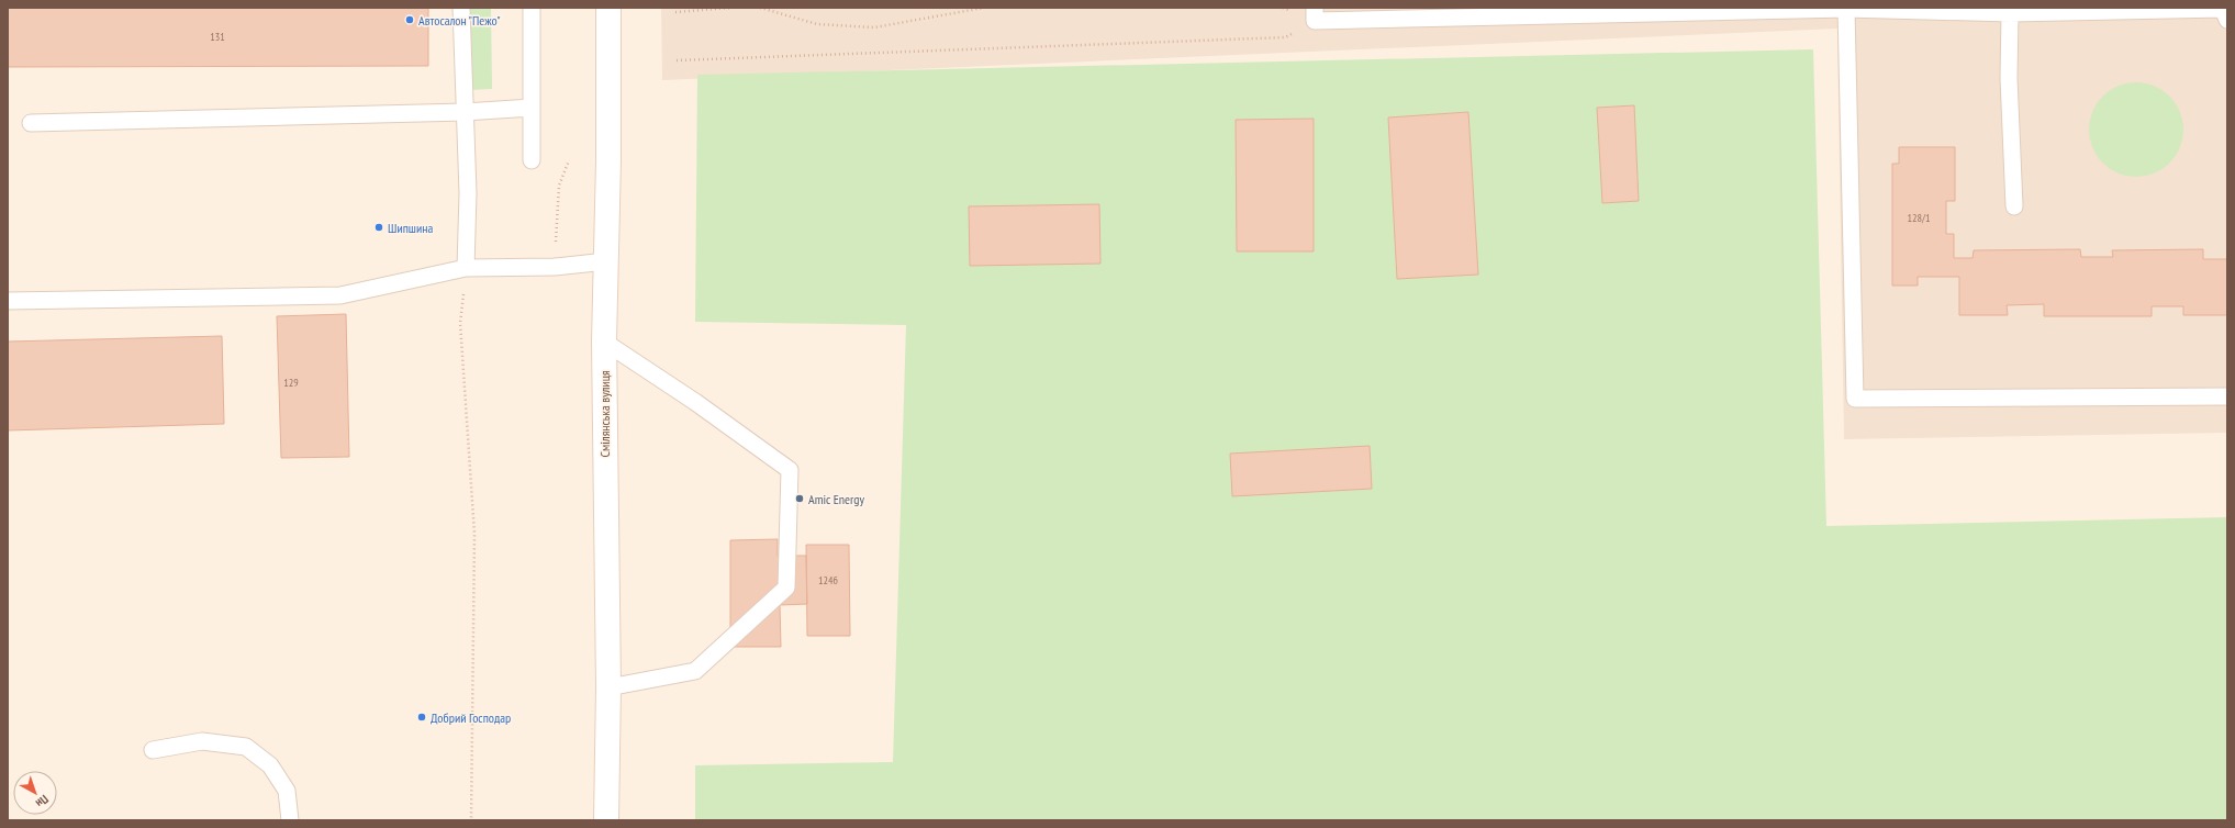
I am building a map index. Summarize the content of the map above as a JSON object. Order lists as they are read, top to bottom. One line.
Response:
{"streets":{"main road":["Смілянська вулиця"]},"places":["Автосалон \"Пежо\"","Шипшина","Amic Energy","Добрий Господар"],"house_numbers":["131","128/1","129","124б"],"north":"bottom right"}
